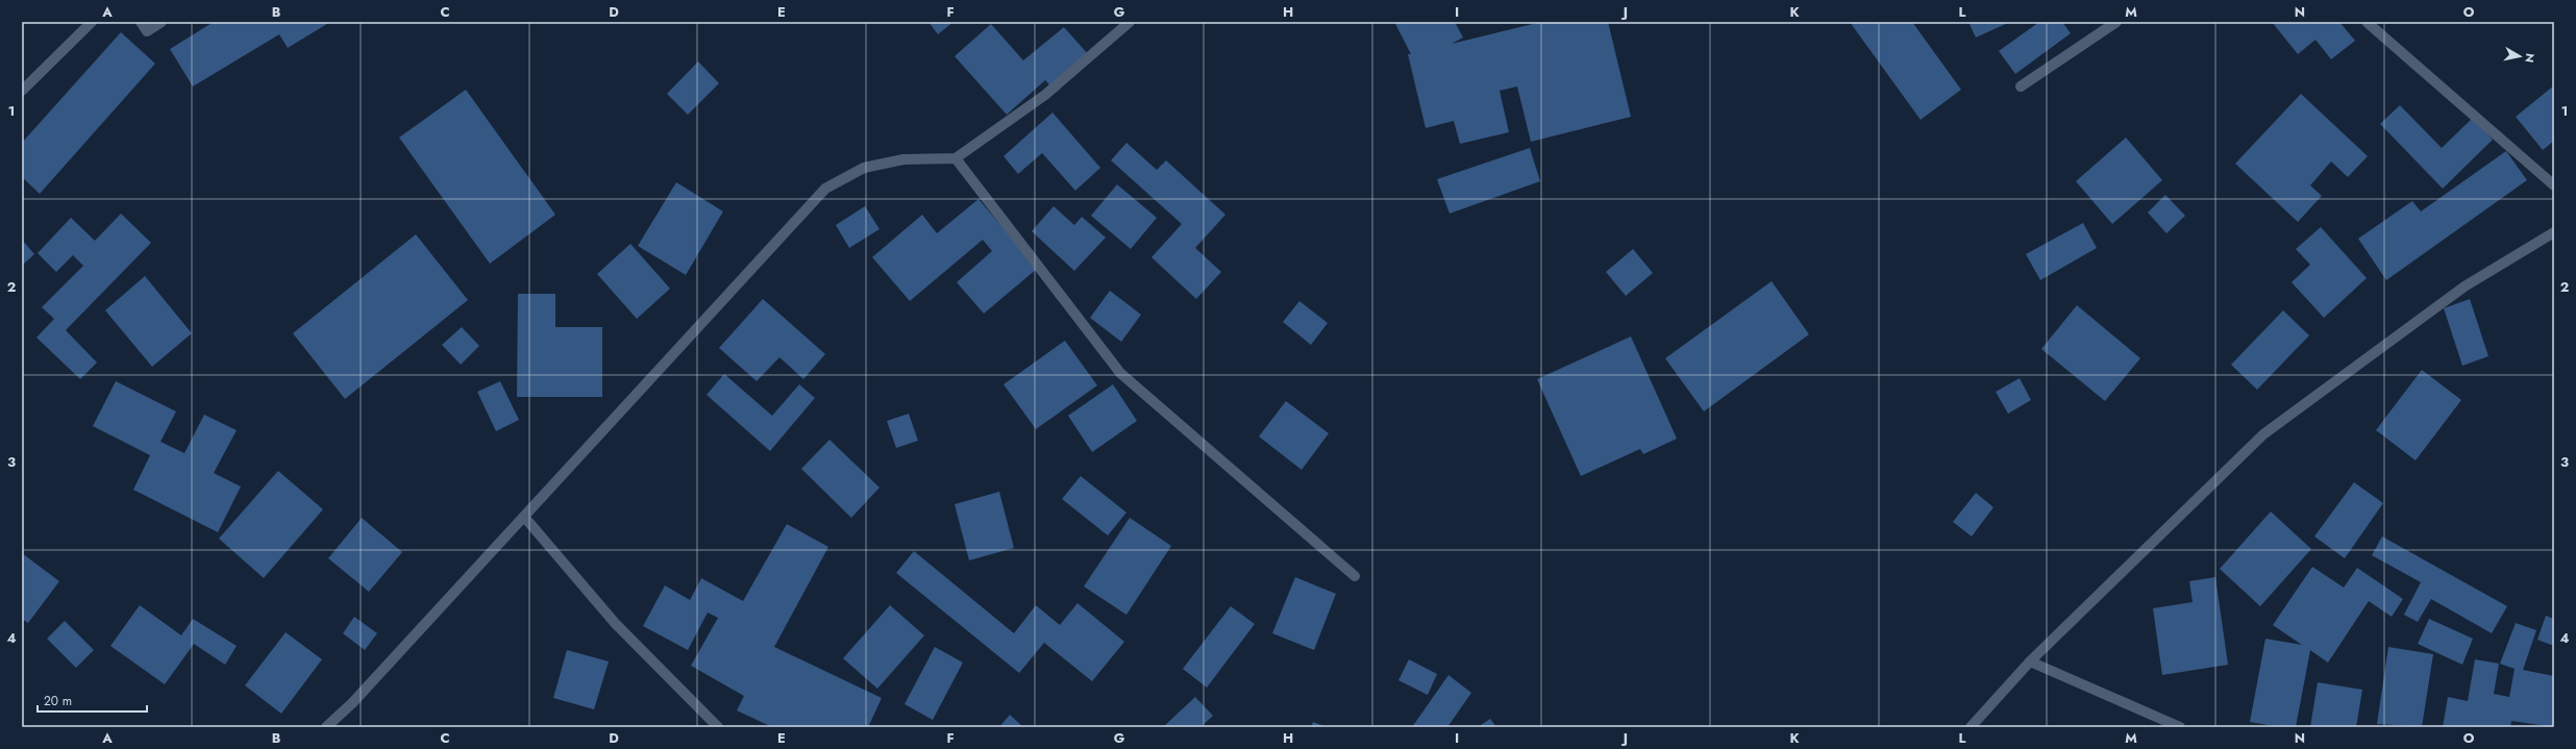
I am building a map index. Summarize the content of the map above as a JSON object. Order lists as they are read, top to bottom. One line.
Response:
{"scale_bar":"20 m","north":"right","grid":{"columns":["A","B","C","D","E","F","G","H","I","J","K","L","M","N","O"],"rows":["1","2","3","4"]}}
